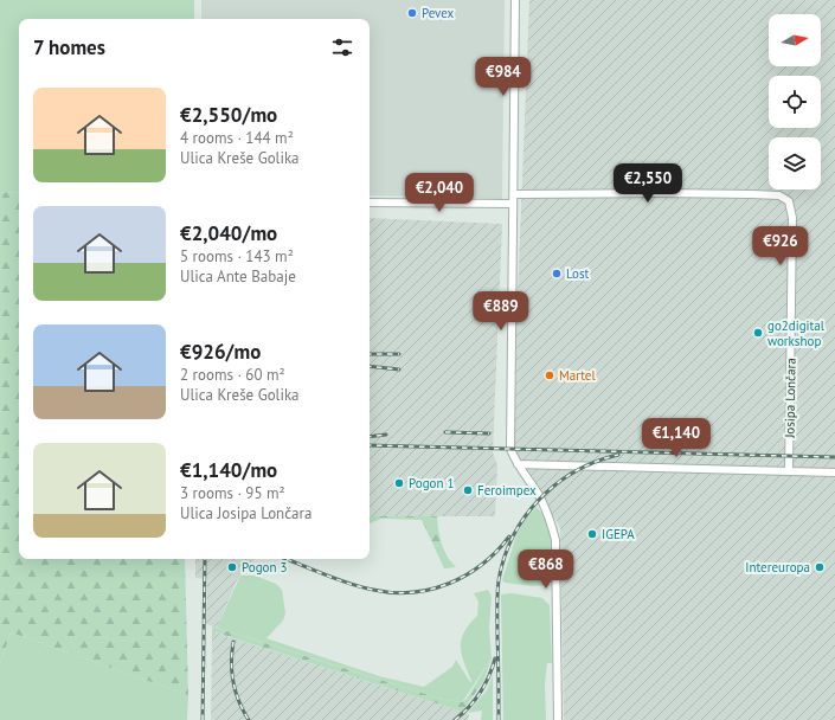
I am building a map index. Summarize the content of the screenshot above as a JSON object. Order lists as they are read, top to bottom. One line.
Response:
{"streets":{"street":["Josipa Lončara"]},"places":["Pevex","Lost","go2digital workshop","Martel","Pogon 1","Feroimpex","IGEPA","Pogon 3","Intereuropa"],"north":"right","page":{"heading":"7 homes","price":["€984","€2,550","€2,040","€926","€889","€1,140","€868"],"list":[{"name":"€2,550/mo","note":"4 rooms · 144 m² · Ulica Kreše Golika"},{"name":"€2,040/mo","note":"5 rooms · 143 m² · Ulica Ante Babaje"},{"name":"€926/mo","note":"2 rooms · 60 m² · Ulica Kreše Golika"},{"name":"€1,140/mo","note":"3 rooms · 95 m² · Ulica Josipa Lončara"}]}}
